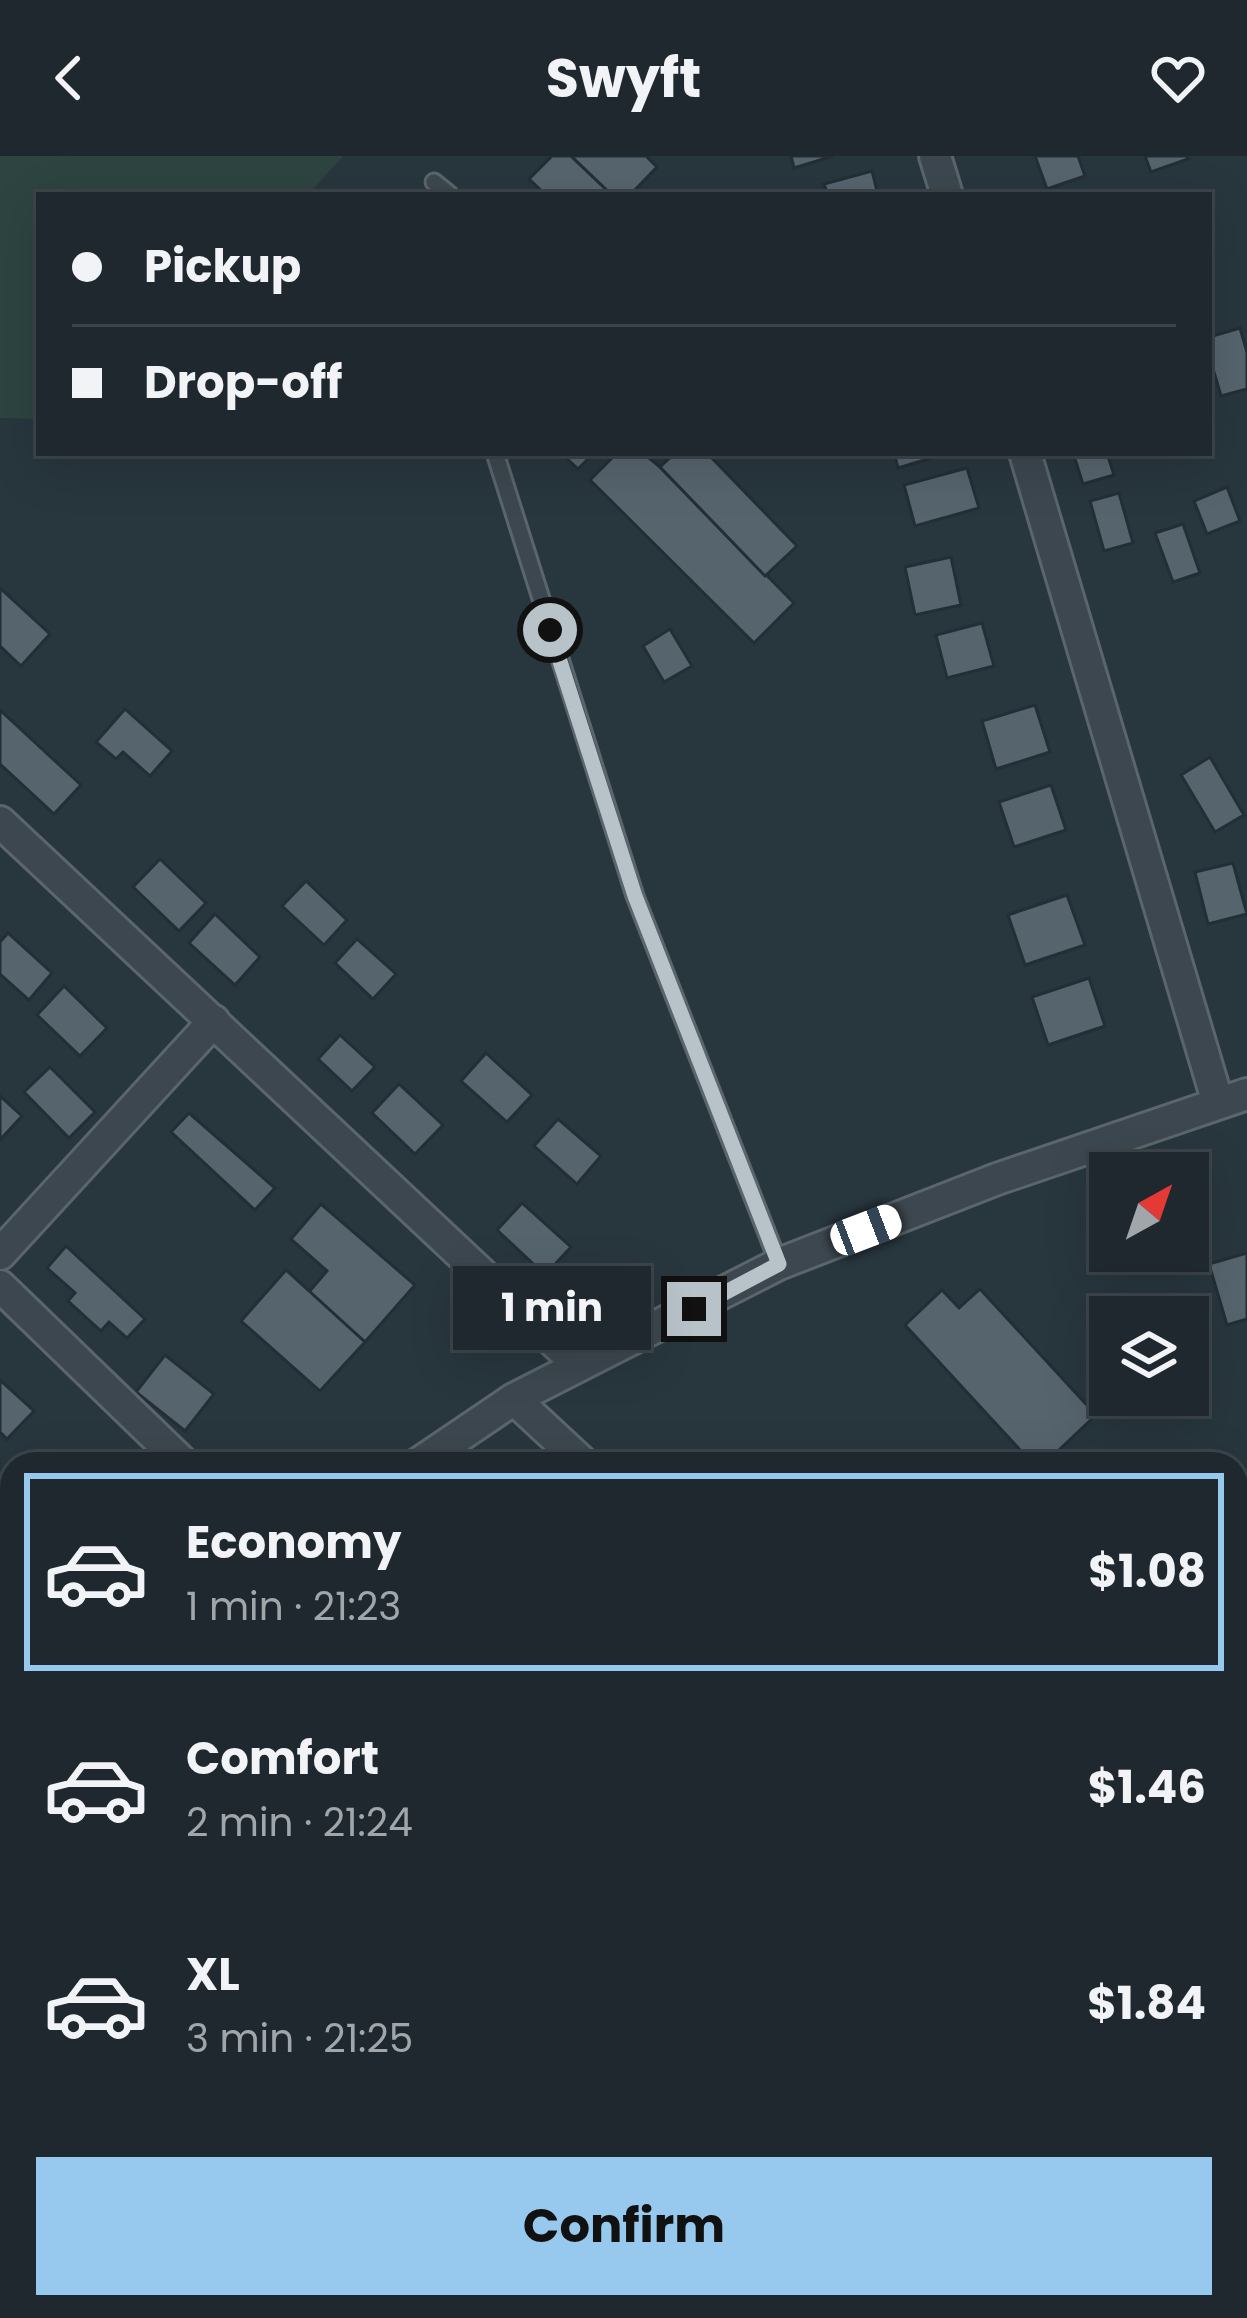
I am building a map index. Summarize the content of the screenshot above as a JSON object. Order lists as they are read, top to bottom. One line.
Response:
{"north":"top right","page":{"header":"Swyft","banner":["Pickup","Drop-off"],"bubble":"1 min","list":[{"name":"Economy","note":"1 min · 21:23","value":"$1.08"},{"name":"Comfort","note":"2 min · 21:24","value":"$1.46"},{"name":"XL","note":"3 min · 21:25","value":"$1.84"}],"buttons":"Confirm"}}
